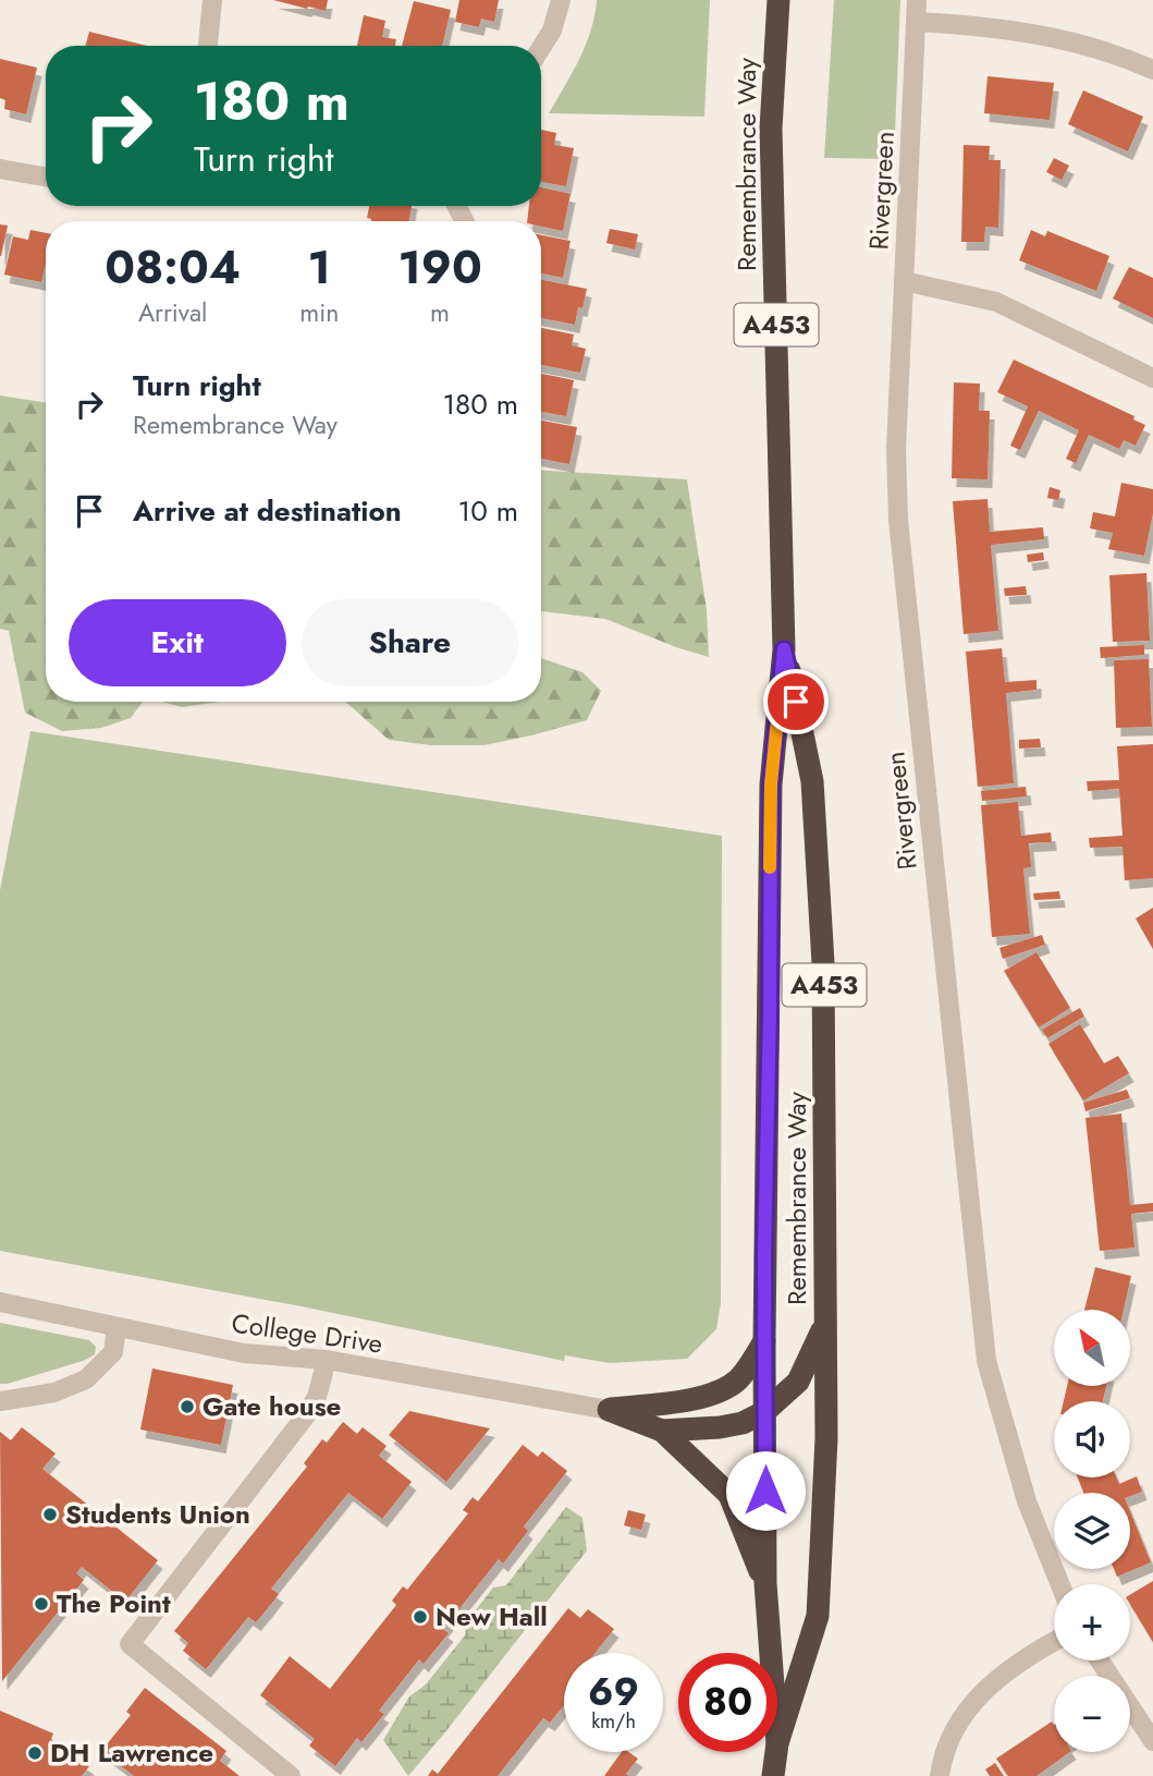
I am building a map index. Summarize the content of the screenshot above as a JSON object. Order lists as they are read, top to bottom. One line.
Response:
{"streets":{"highway":["Remembrance Way","A453"],"street":["Rivergreen","College Drive"]},"places":["Gate house","Students Union","The Point","New Hall","DH Lawrence"],"north":"top left","page":{"turn":["180 m","Turn right"],"eta":["08:04","Arrival","1","min","190","m"],"list":[{"name":"Turn right","note":"Remembrance Way","value":"180 m"},{"name":"Arrive at destination","value":"10 m"}],"buttons":["Exit","Share"],"map_buttons":["+","−"],"speed":"69 km/h","limit":"80"}}
